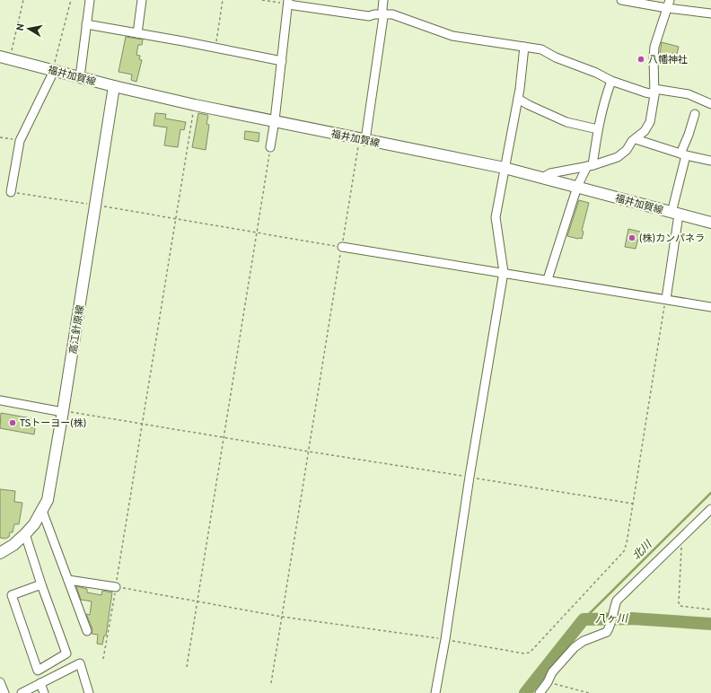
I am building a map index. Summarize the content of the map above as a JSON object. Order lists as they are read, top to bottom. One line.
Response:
{"streets":{"main road":["福井加賀線","高江針原線"]},"crossings":[["福井加賀線","高江針原線"]],"water":["北川","八ヶ川"],"places":["八幡神社","(株)カンパネラ","TSトーヨー(株)"],"north":"left"}
